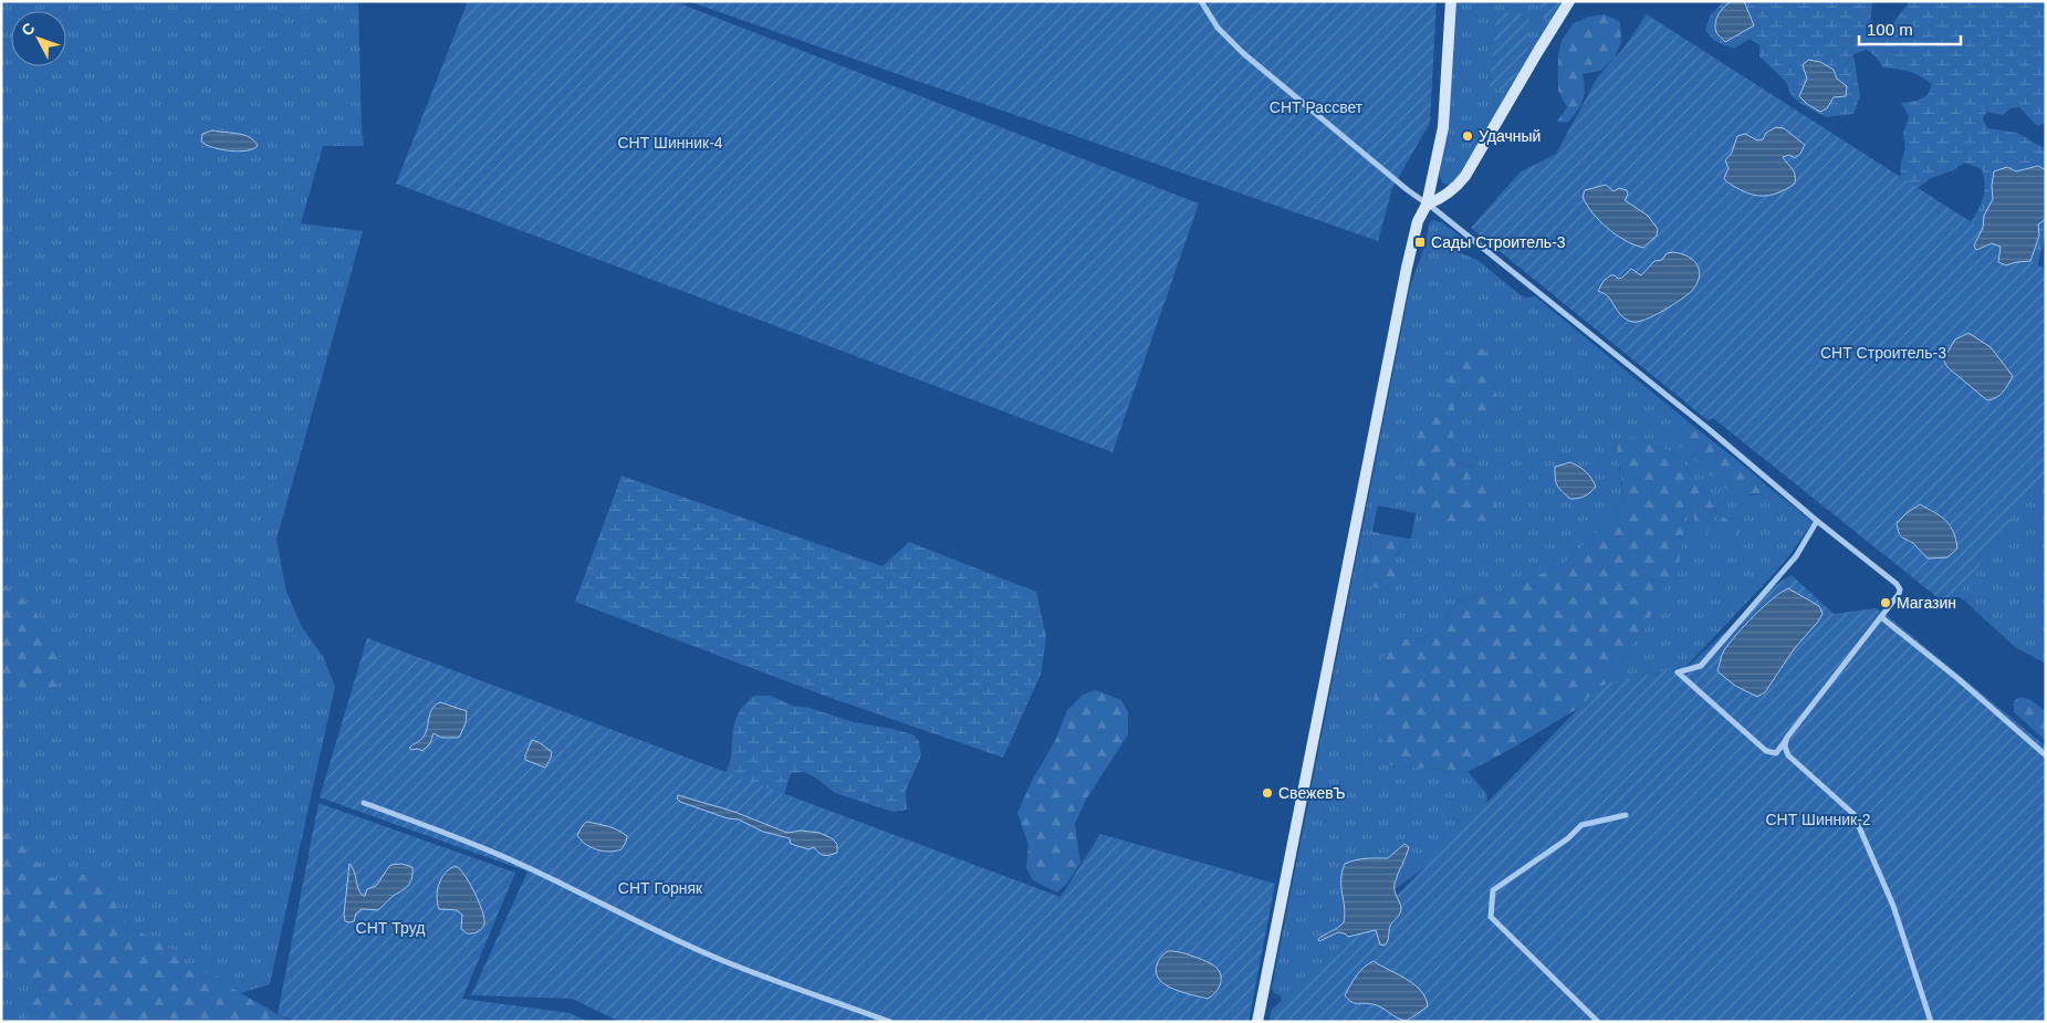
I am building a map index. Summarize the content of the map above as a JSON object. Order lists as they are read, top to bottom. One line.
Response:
{"parks":["СНТ Рассвет","СНТ Шинник-4","СНТ Строитель-3","СНТ Шинник-2","СНТ Горняк","СНТ Труд"],"places":{"other":["Удачный","Магазин","СвежевЪ"],"transit":["Сады Строитель-3"]},"scale_bar":"100 m","north":"top left"}
